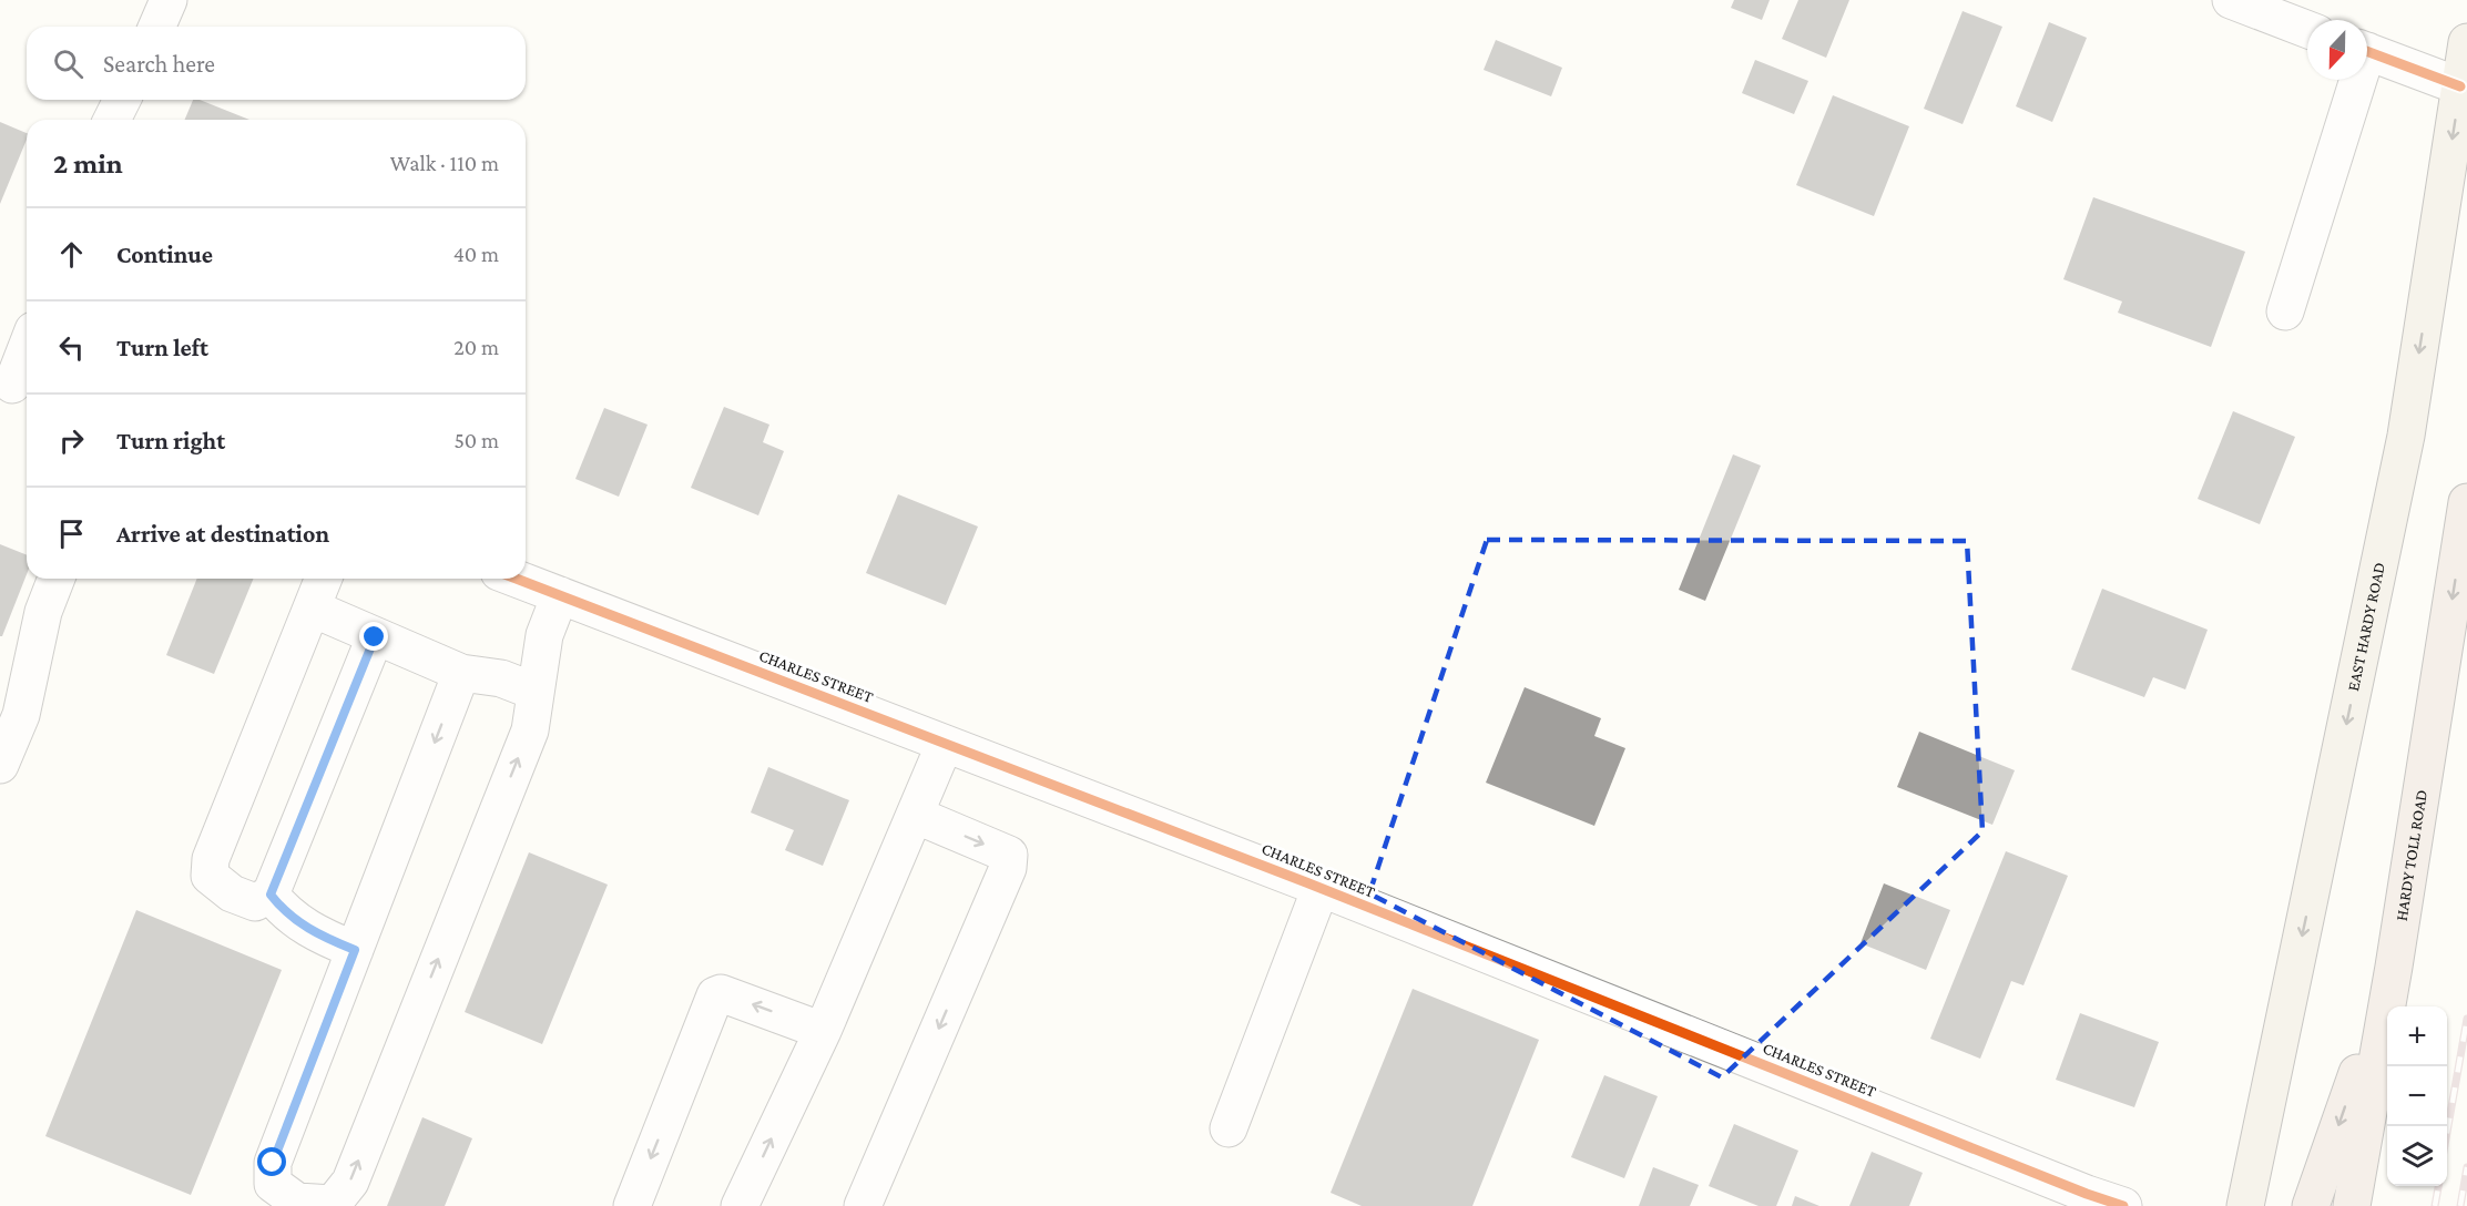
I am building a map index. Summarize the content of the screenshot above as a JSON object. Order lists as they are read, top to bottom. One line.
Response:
{"streets":{"highway":["HARDY TOLL ROAD"],"main road":["EAST HARDY ROAD"],"street":["CHARLES STREET"]},"one_way":["EAST HARDY ROAD","HARDY TOLL ROAD"],"north":"bottom","page":{"search":"Search here","heading":["2 min","Walk · 110 m"],"list":[["Continue","40 m"],["Turn left","20 m"],["Turn right","50 m"],"Arrive at destination"],"map_buttons":["+","−"]}}
